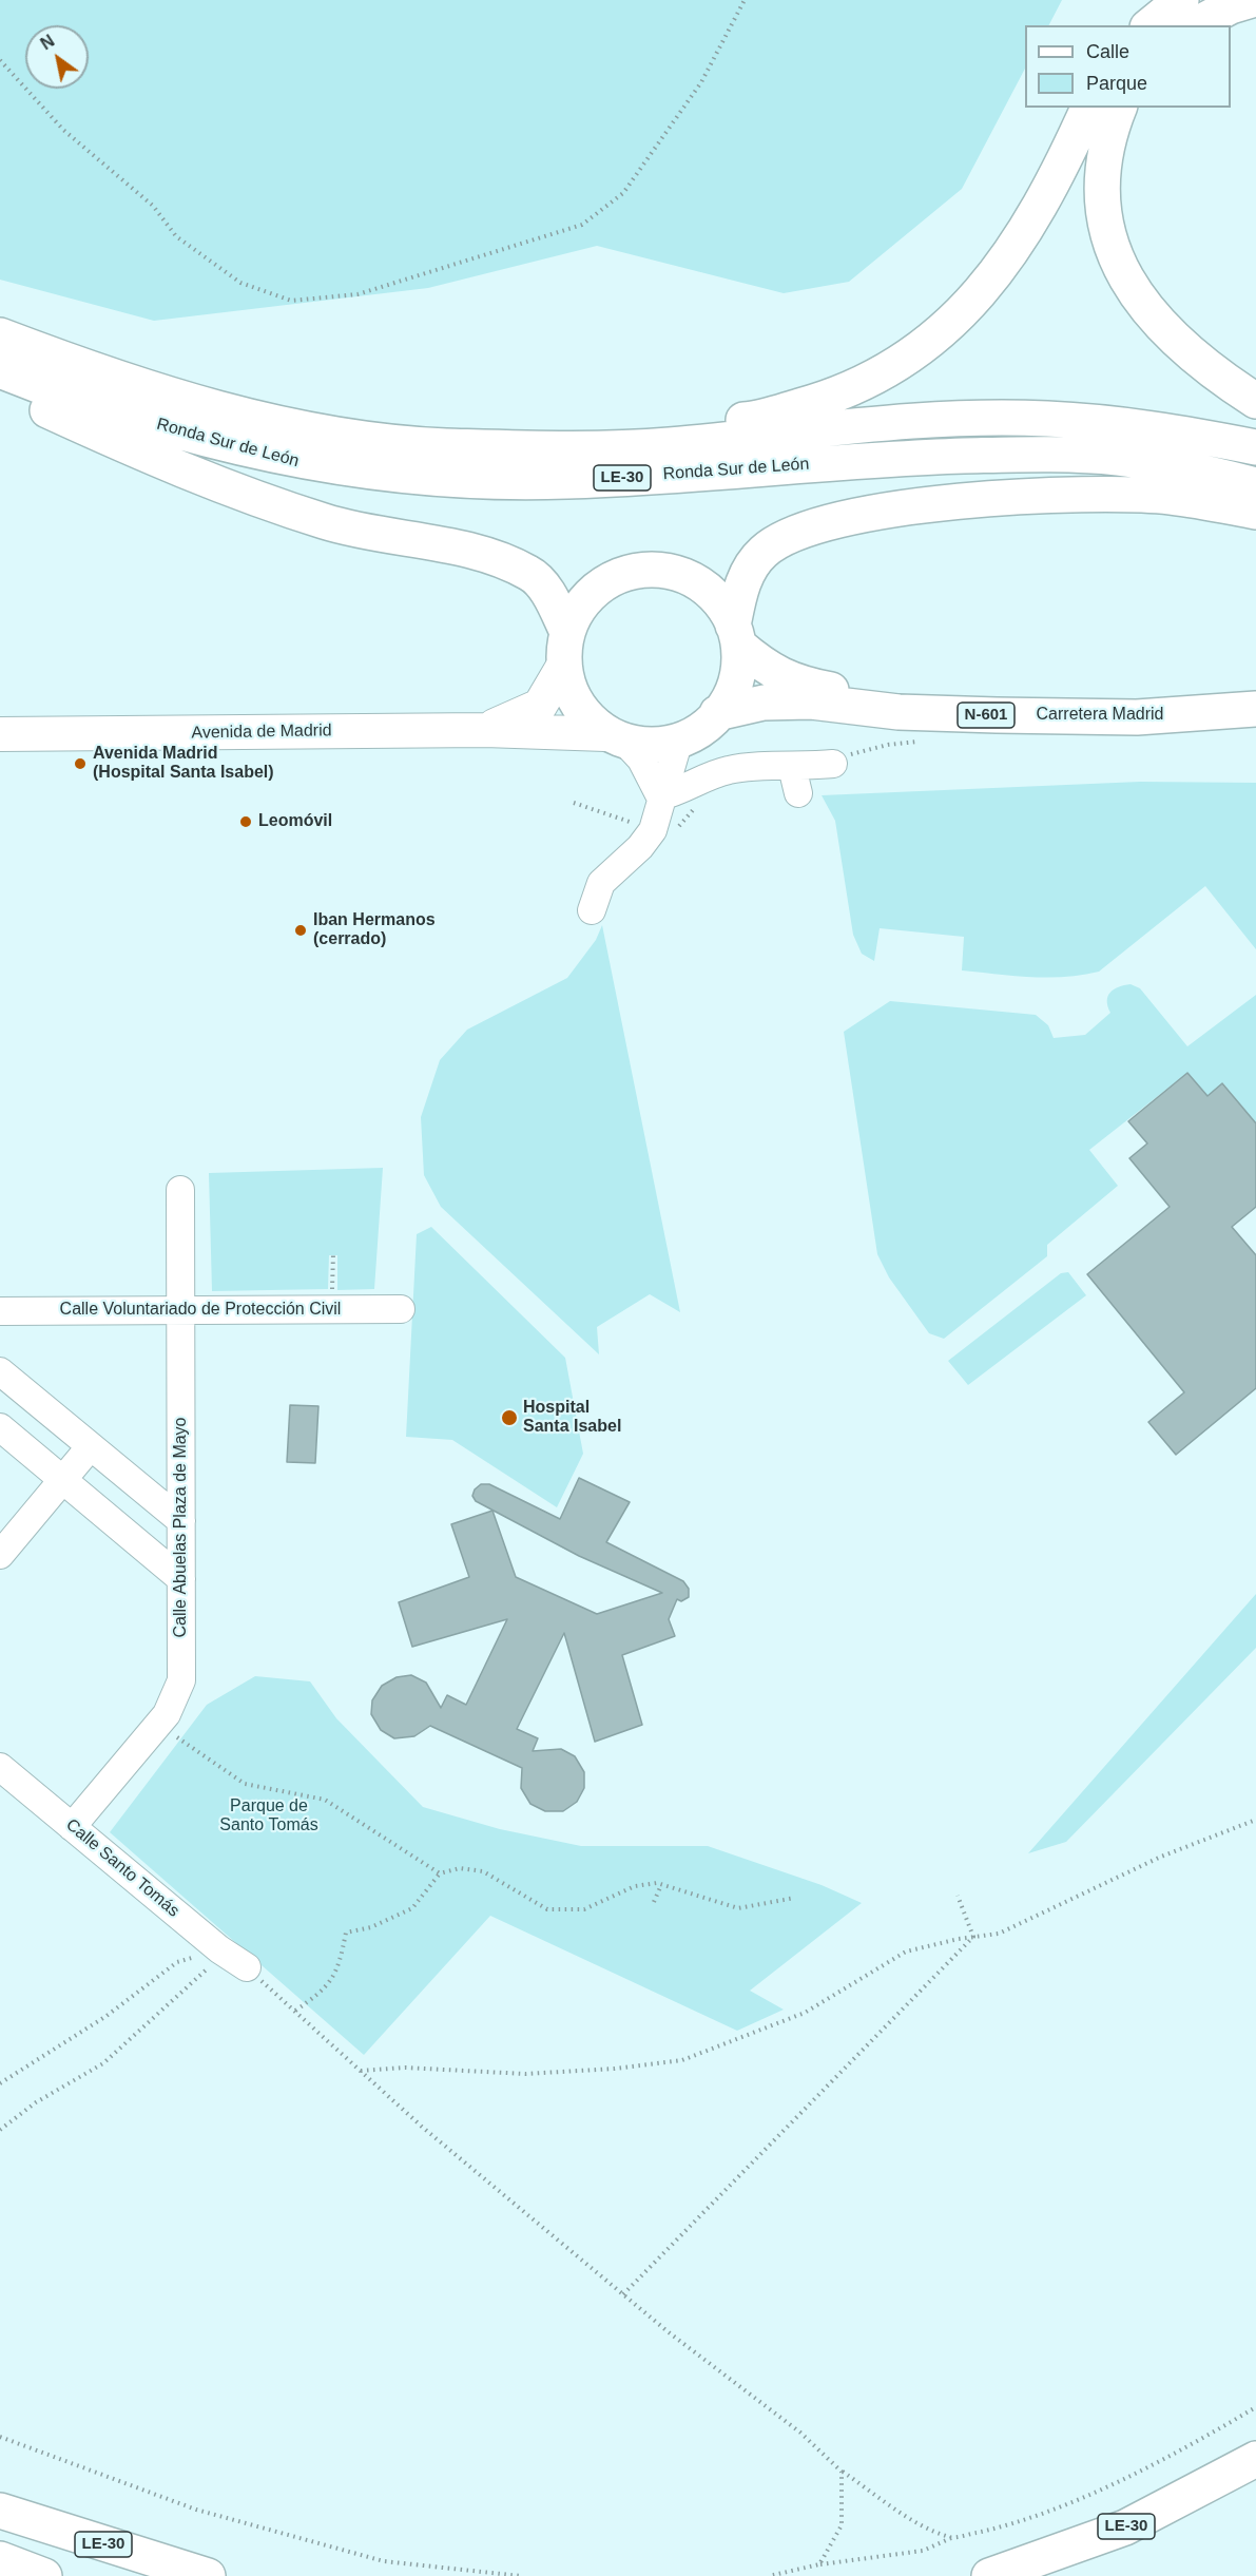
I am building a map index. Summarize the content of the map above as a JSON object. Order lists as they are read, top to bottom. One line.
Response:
{"streets":{"highway":["Ronda Sur de León","LE-30","N-601","Carretera Madrid"],"main road":["Avenida de Madrid"],"street":["Calle Voluntariado de Protección Civil","Calle Abuelas Plaza de Mayo","Calle Santo Tomás"]},"crossings":[["N-601","Carretera Madrid"],["N-601","Avenida de Madrid"],["Carretera Madrid","Avenida de Madrid"],["Calle Voluntariado de Protección Civil","Calle Abuelas Plaza de Mayo"],["Calle Abuelas Plaza de Mayo","Calle Santo Tomás"]],"parks":["Parque de Santo Tomás"],"places":["Avenida Madrid (Hospital Santa Isabel)","Leomóvil","Iban Hermanos (cerrado)","Hospital Santa Isabel"],"legend":["Calle","Parque"],"north":"top left"}
